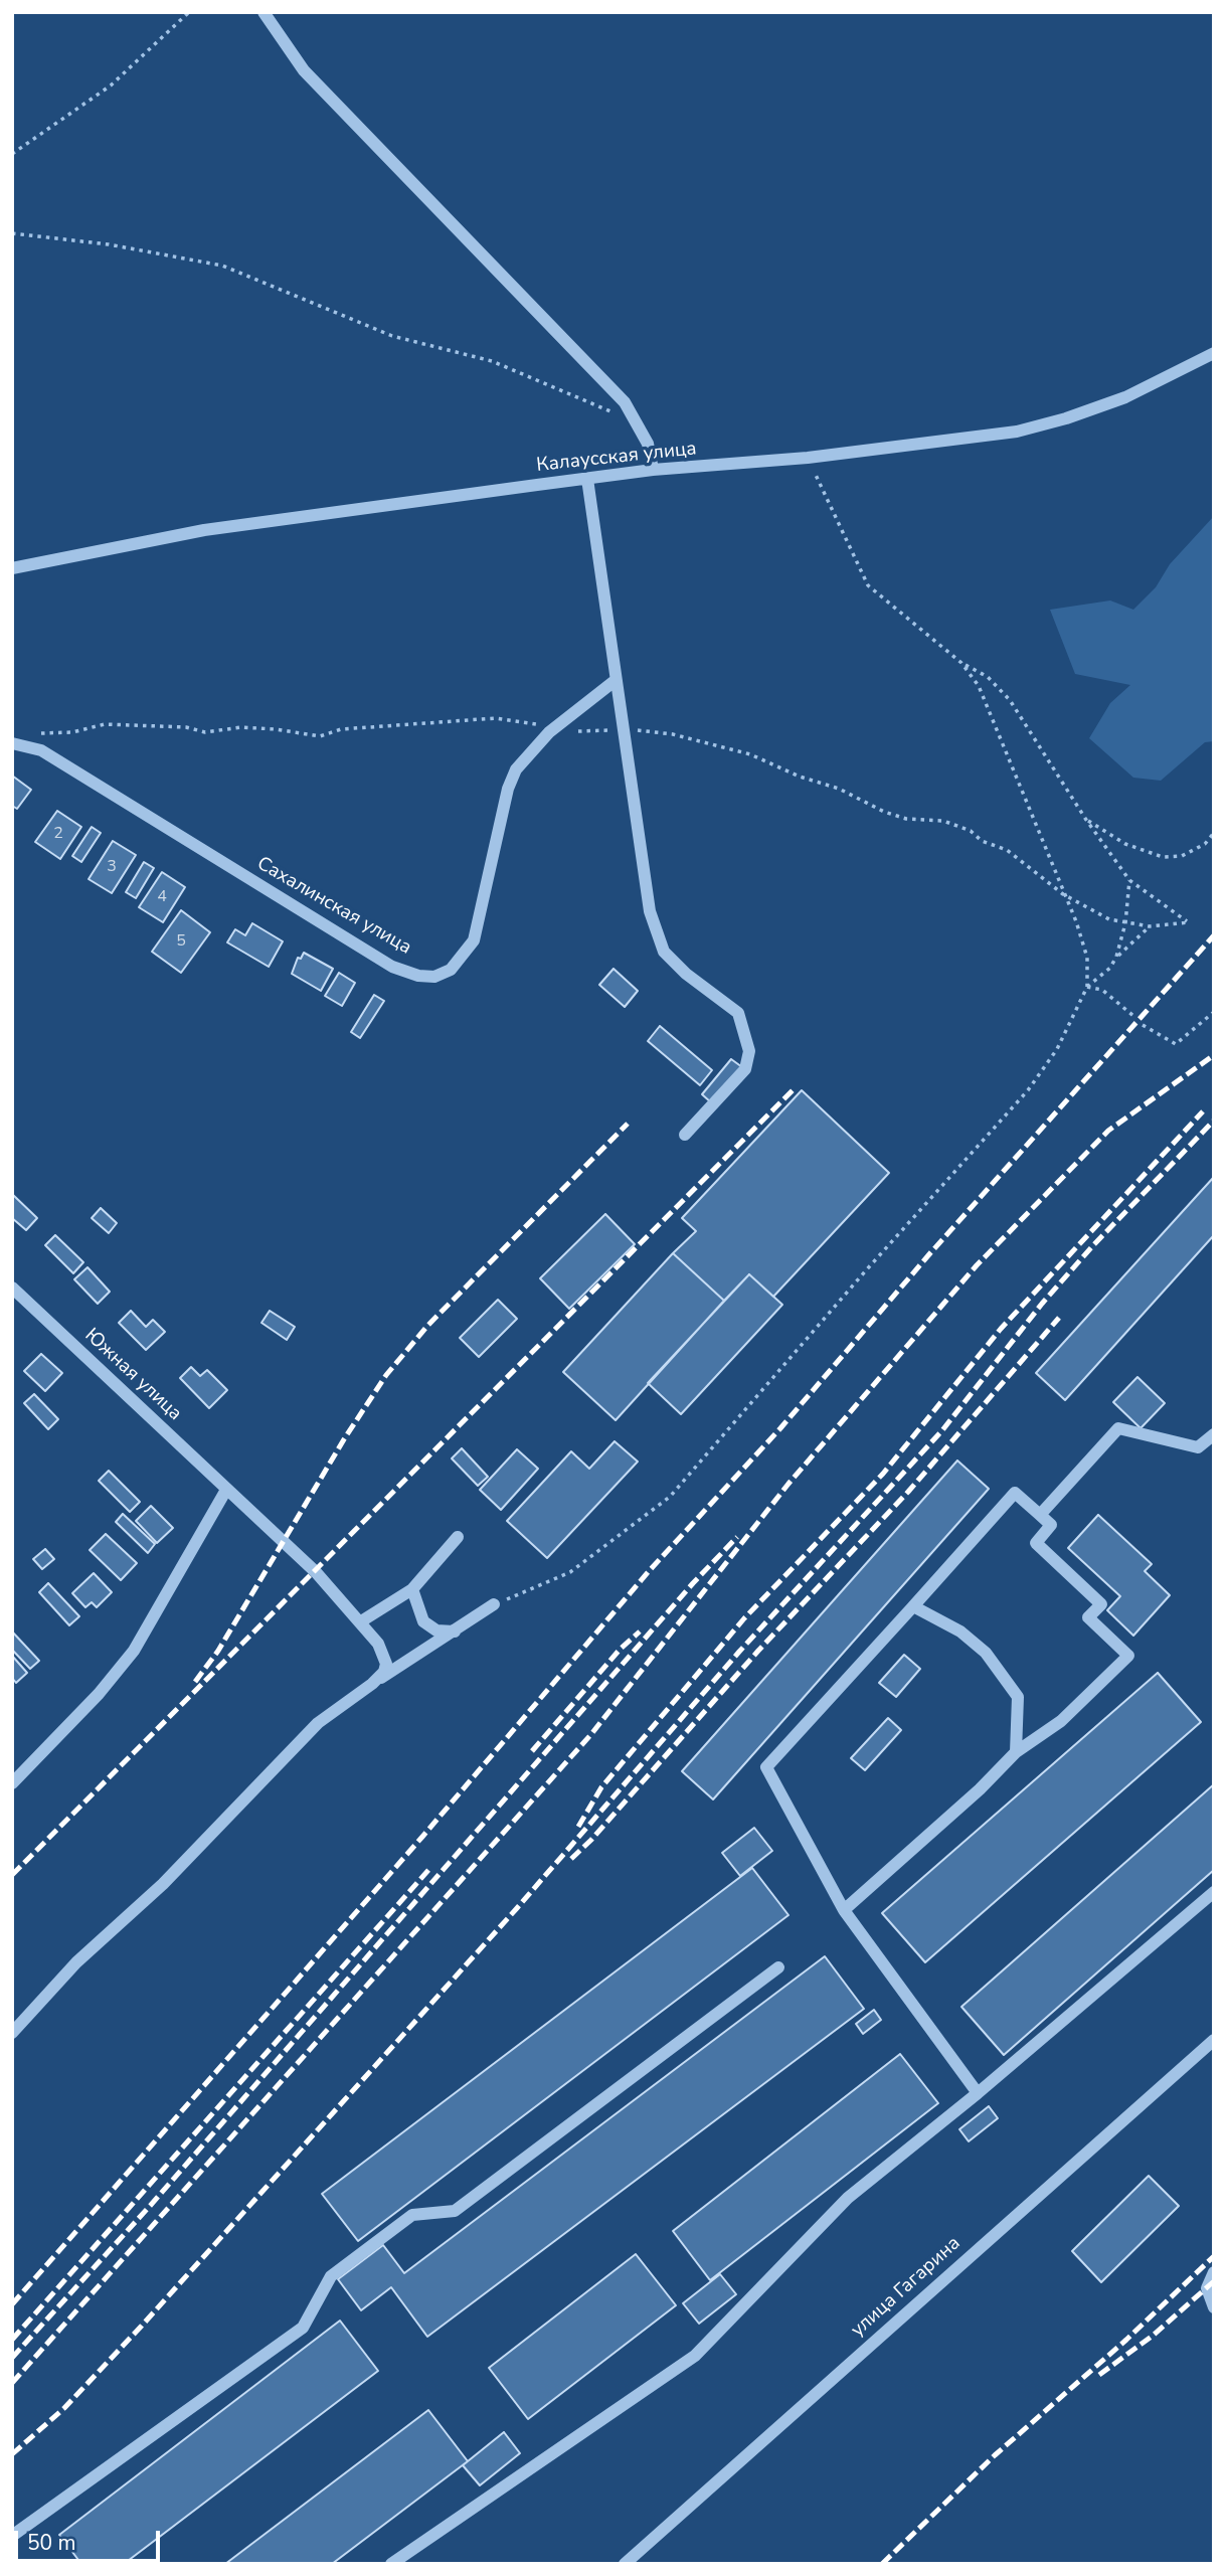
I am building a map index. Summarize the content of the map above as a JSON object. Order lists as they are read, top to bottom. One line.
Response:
{"streets":{"street":["Калаусская улица","Сахалинская улица","Южная улица","улица Гагарина"]},"house_numbers":["2","3","4","5"],"scale_bar":"50 m"}
